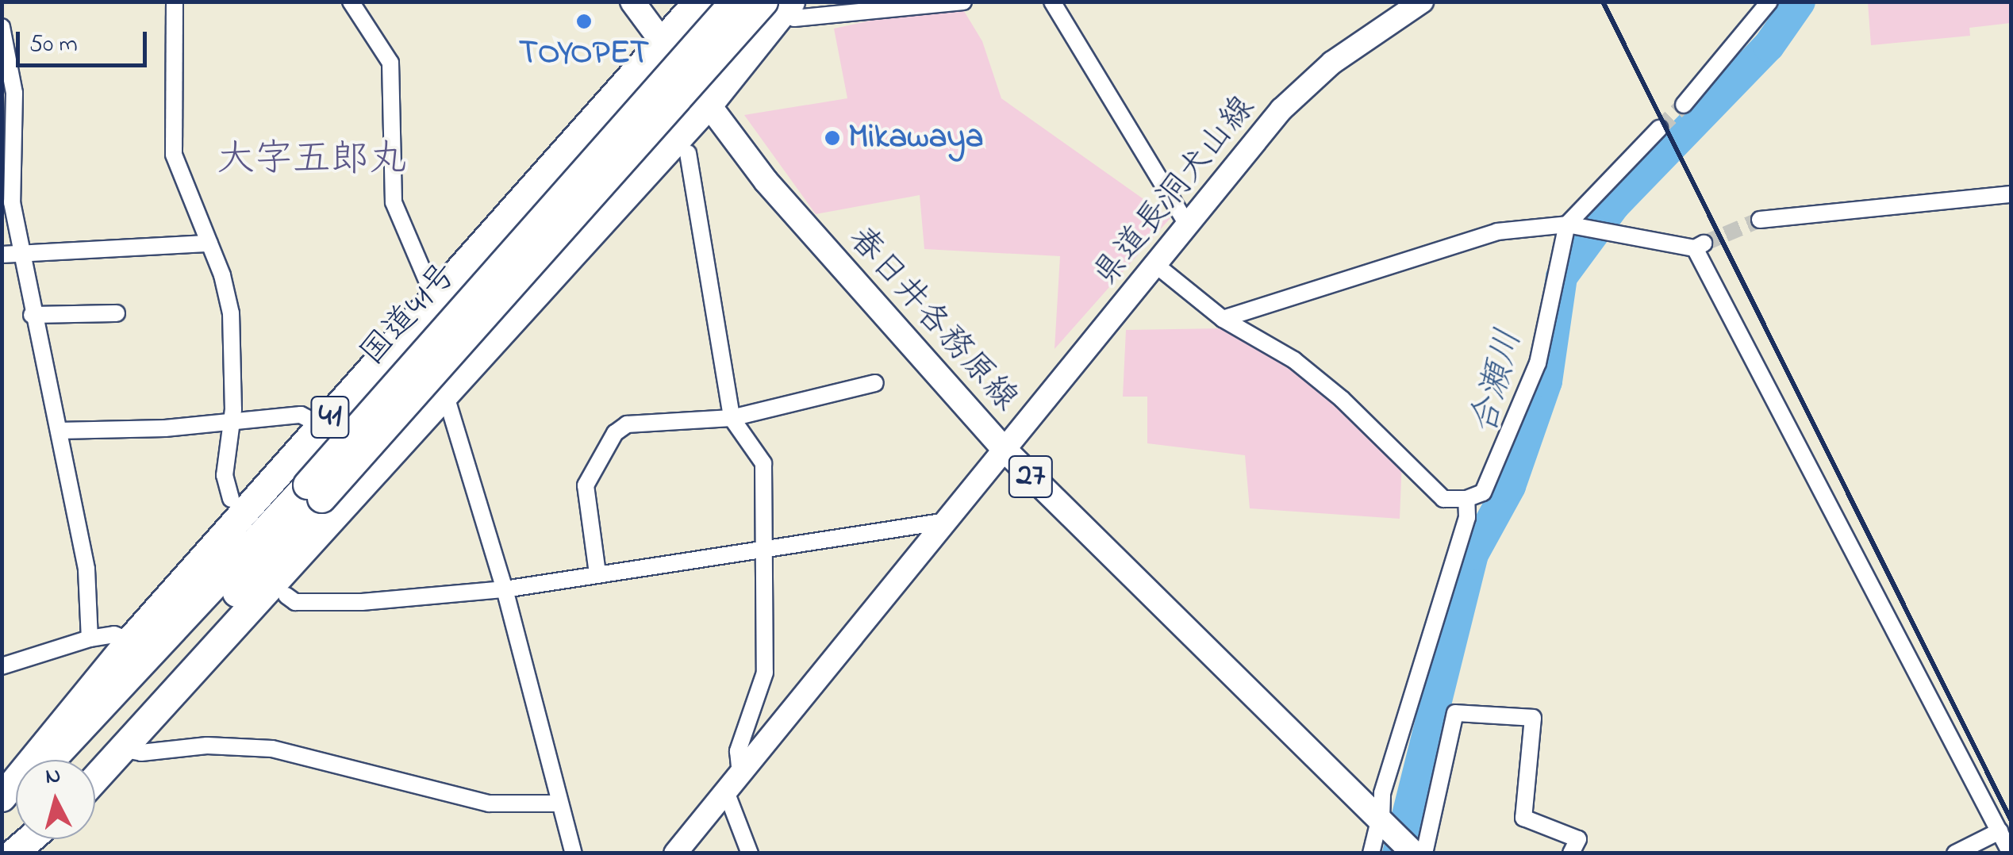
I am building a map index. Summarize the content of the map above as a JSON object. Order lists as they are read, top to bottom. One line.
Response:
{"streets":{"highway":["国道41号","41"],"main road":["県道長洞犬山線","春日井各務原線","27"]},"crossings":[["県道長洞犬山線","春日井各務原線"],["春日井各務原線","41"]],"districts":["大字五郎丸"],"water":["合瀬川"],"places":["TOYOPET","Mikawaya"],"scale_bar":"50 m","north":"top"}
